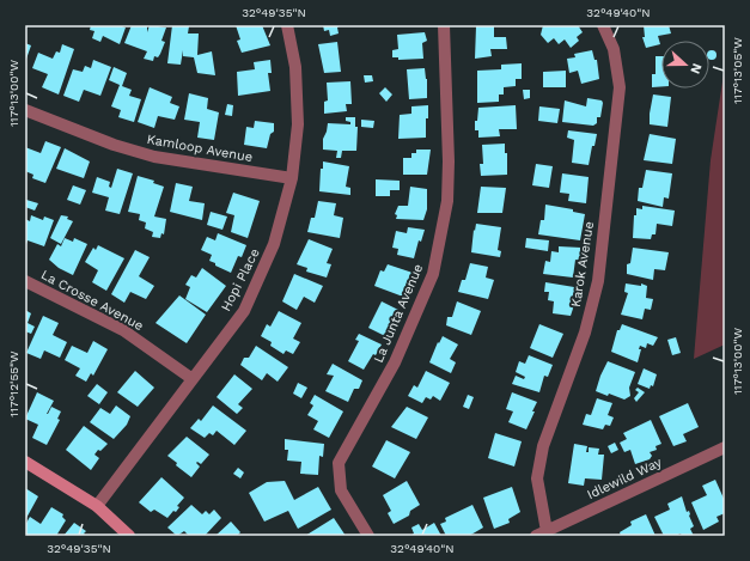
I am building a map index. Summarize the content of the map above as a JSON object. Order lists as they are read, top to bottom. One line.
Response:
{"streets":{"street":["Kamloop Avenue","Karok Avenue","Hopi Place","La Crosse Avenue","La Junta Avenue","Idlewild Way"]},"crossings":[["Kamloop Avenue","Hopi Place"],["Karok Avenue","Idlewild Way"],["Hopi Place","La Crosse Avenue"]],"north":"right","coordinates":["32°49'35\"N","32°49'40\"N","117°13'05\"W","117°13'00\"W","117°12'55\"W"]}
